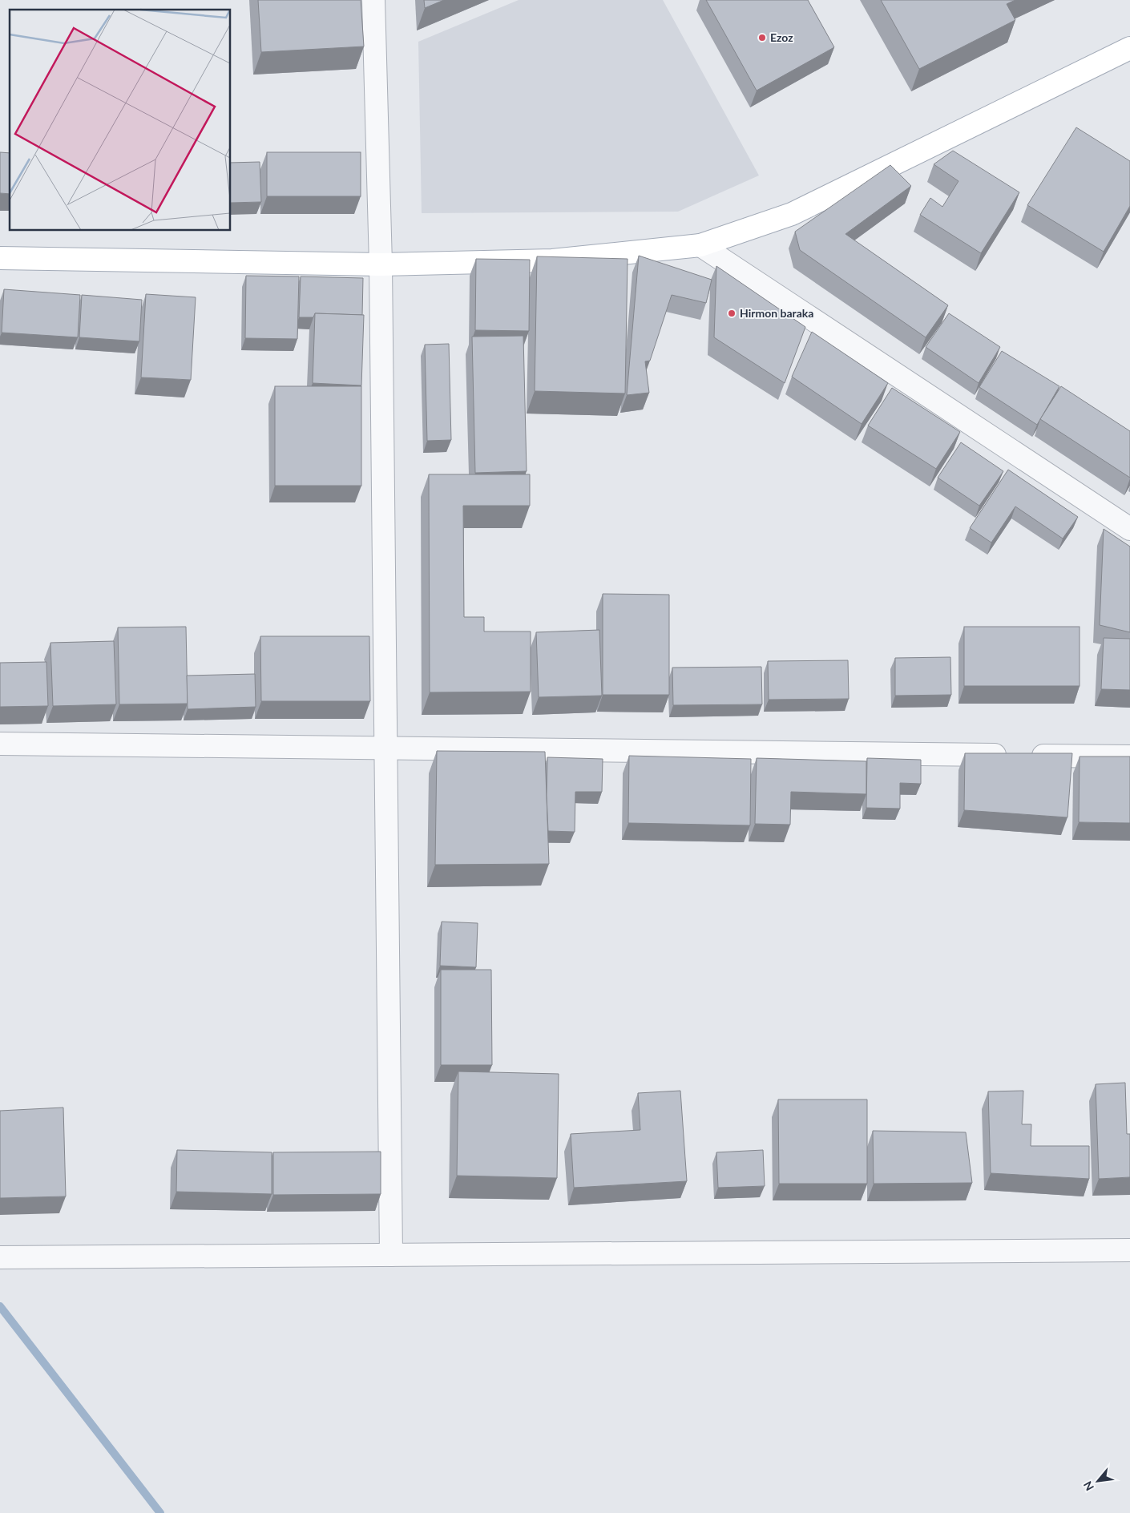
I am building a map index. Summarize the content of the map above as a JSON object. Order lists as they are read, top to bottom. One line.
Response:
{"places":["Ezoz","Hirmon baraka"],"north":"bottom left"}
